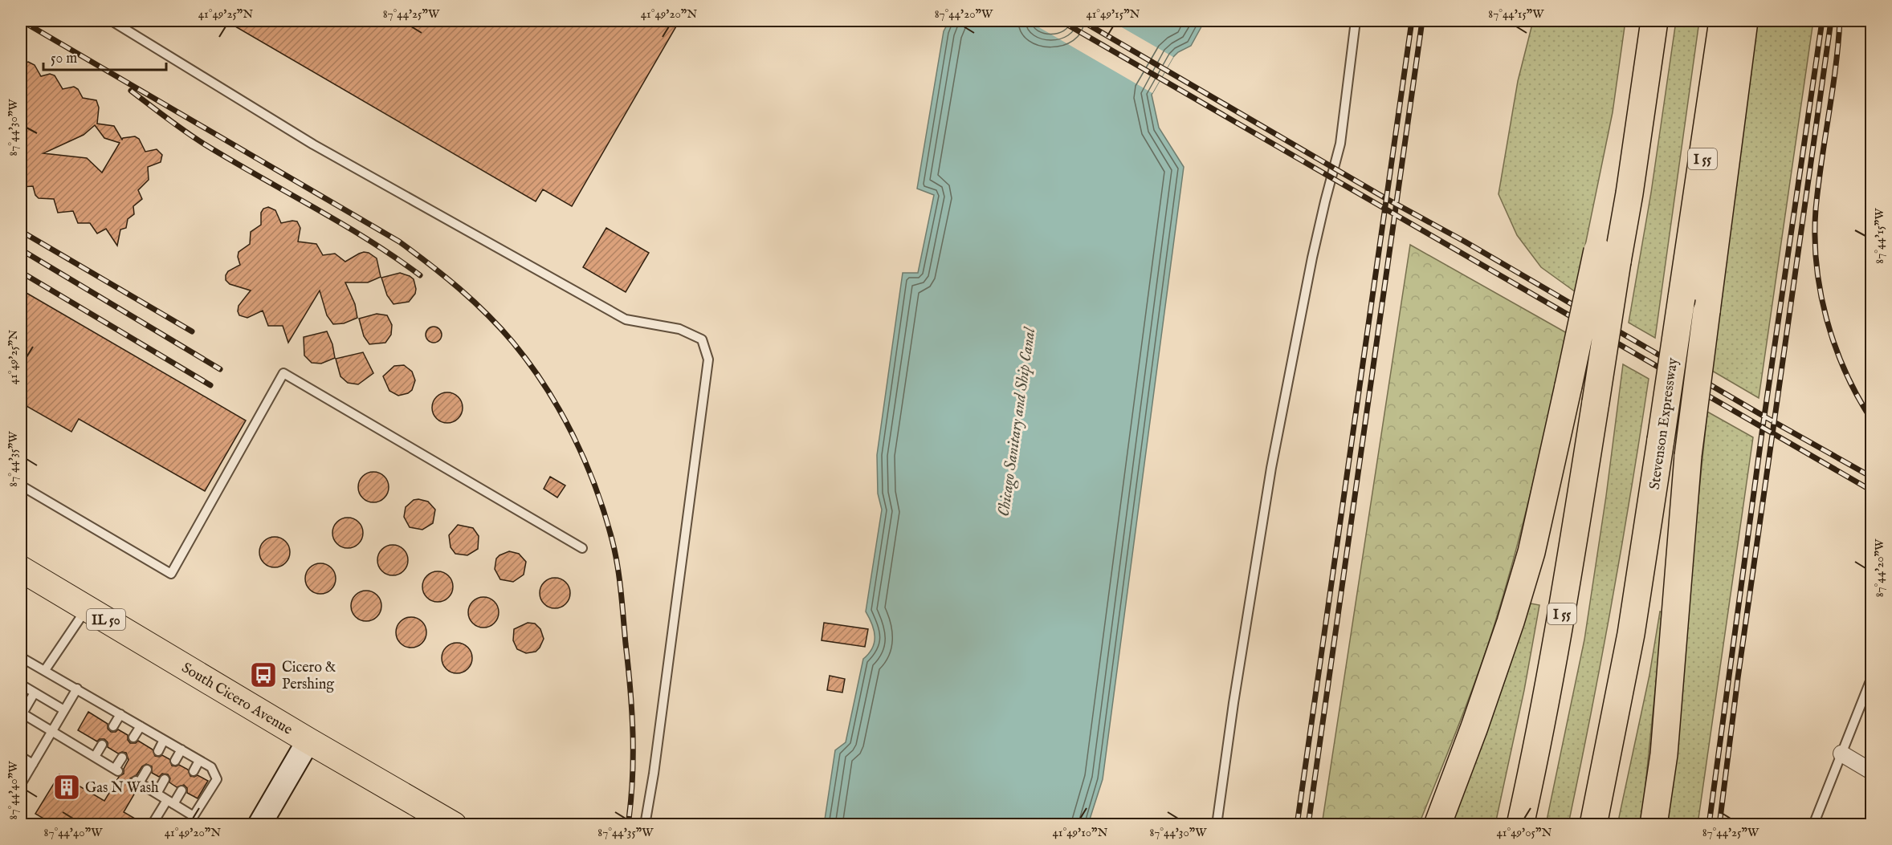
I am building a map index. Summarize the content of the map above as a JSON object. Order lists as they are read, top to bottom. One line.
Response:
{"streets":{"highway":["I 55","Stevenson Expressway"],"main road":["IL 50","South Cicero Avenue"]},"water":["Chicago Sanitary and Ship Canal"],"places":{"bus stop":["Cicero & Pershing"],"building":["Gas N Wash"]},"scale_bar":"50 m","coordinates":["41°49'25\"N","87°44'25\"W","41°49'20\"N","87°44'20\"W","41°49'15\"N","87°44'15\"W","87°44'30\"W","87°44'35\"W","87°44'40\"W","41°49'10\"N","41°49'05\"N"]}
